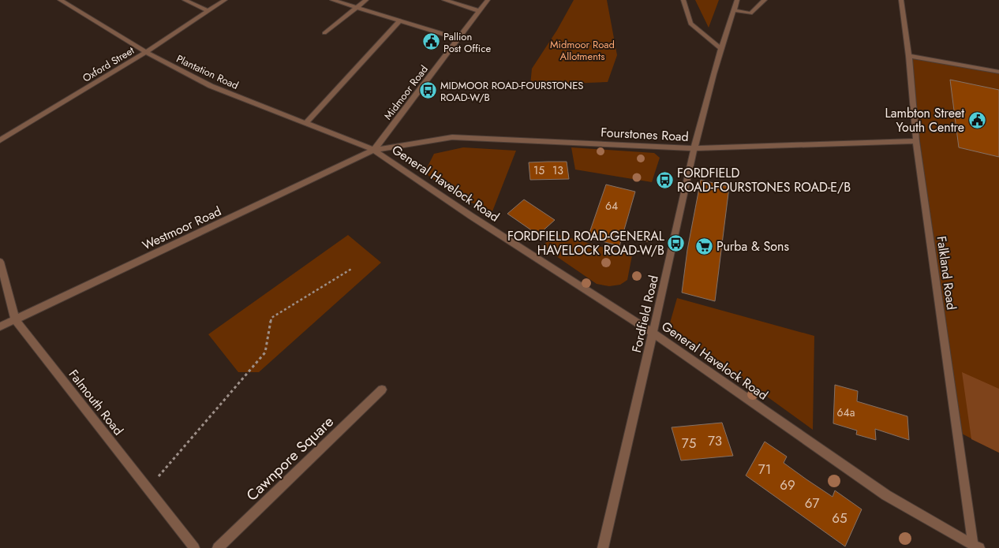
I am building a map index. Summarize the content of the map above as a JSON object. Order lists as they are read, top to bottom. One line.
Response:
{"streets":{"street":["Oxford Street","Plantation Road","Midmoor Road","Fourstones Road","General Havelock Road","Westmoor Road","Falkland Road","Fordfield Road","Falmouth Road","Cawnpore Square"]},"crossings":[["Oxford Street","Plantation Road"],["Plantation Road","Midmoor Road"],["Plantation Road","Fourstones Road"],["Plantation Road","General Havelock Road"],["Plantation Road","Westmoor Road"],["Midmoor Road","Fourstones Road"],["Midmoor Road","General Havelock Road"],["Midmoor Road","Westmoor Road"],["Fourstones Road","General Havelock Road"],["Fourstones Road","Westmoor Road"],["Fourstones Road","Falkland Road"],["Fourstones Road","Fordfield Road"],["General Havelock Road","Westmoor Road"],["General Havelock Road","Falkland Road"],["General Havelock Road","Fordfield Road"],["Westmoor Road","Falmouth Road"]],"parks":["Midmoor Road Allotments"],"places":{"public building":["Pallion Post Office","Lambton Street Youth Centre"],"bus stop":["MIDMOOR ROAD-FOURSTONES ROAD-W/B","FORDFIELD ROAD-FOURSTONES ROAD-E/B","FORDFIELD ROAD-GENERAL HAVELOCK ROAD-W/B"],"supermarket":["Purba & Sons"]},"house_numbers":["15","13","64","64a","73","75","71","69","67","65"]}
